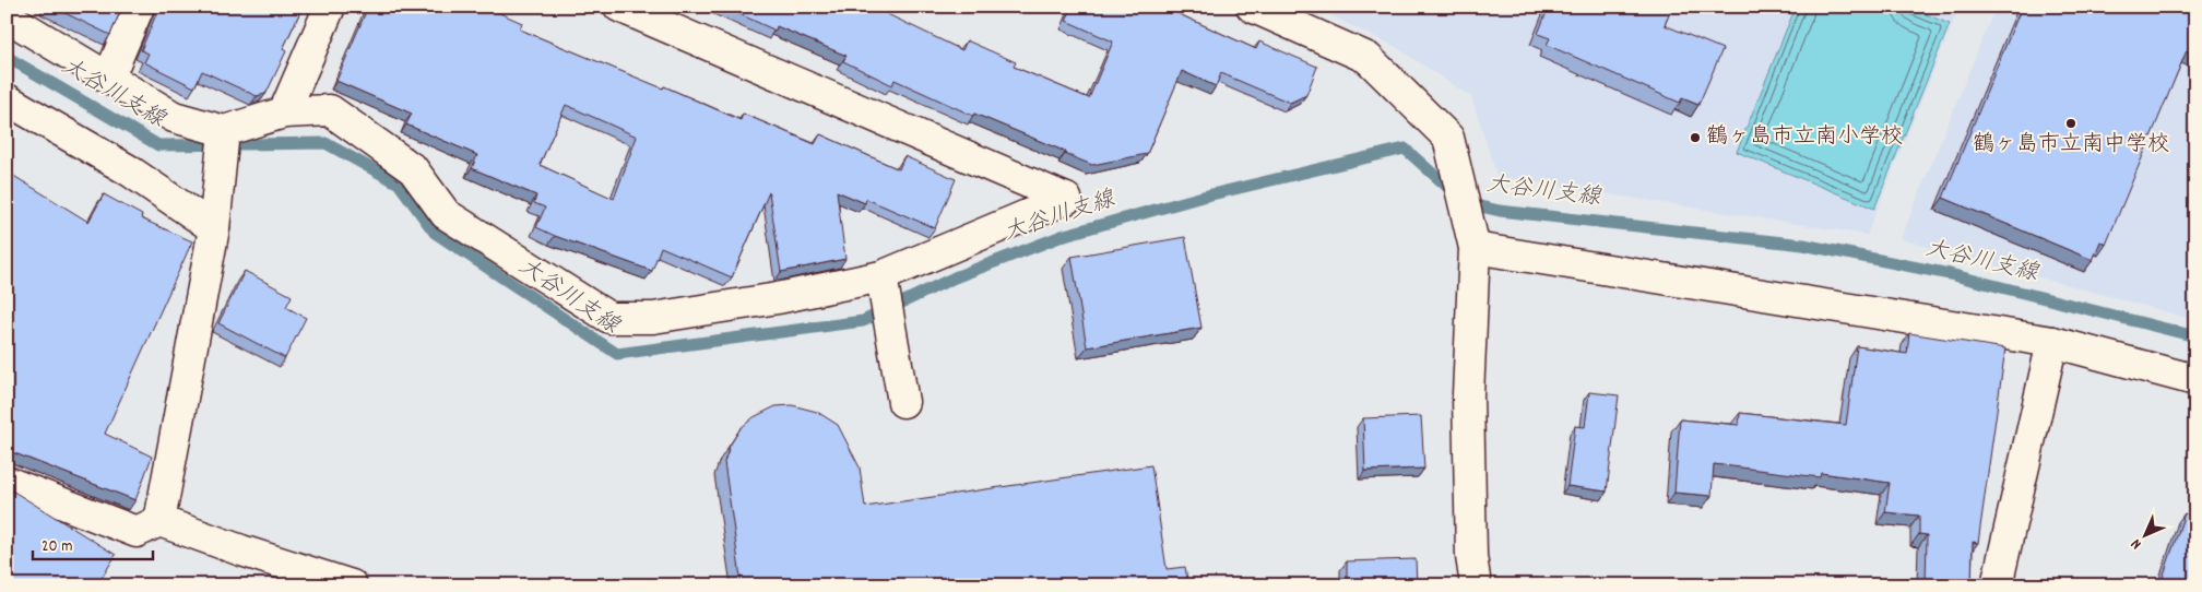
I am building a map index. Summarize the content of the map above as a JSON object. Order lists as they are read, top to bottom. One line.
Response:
{"water":["大谷川支線"],"places":["鶴ヶ島市立南中学校","鶴ヶ島市立南小学校"],"scale_bar":"20 m","north":"bottom left"}
